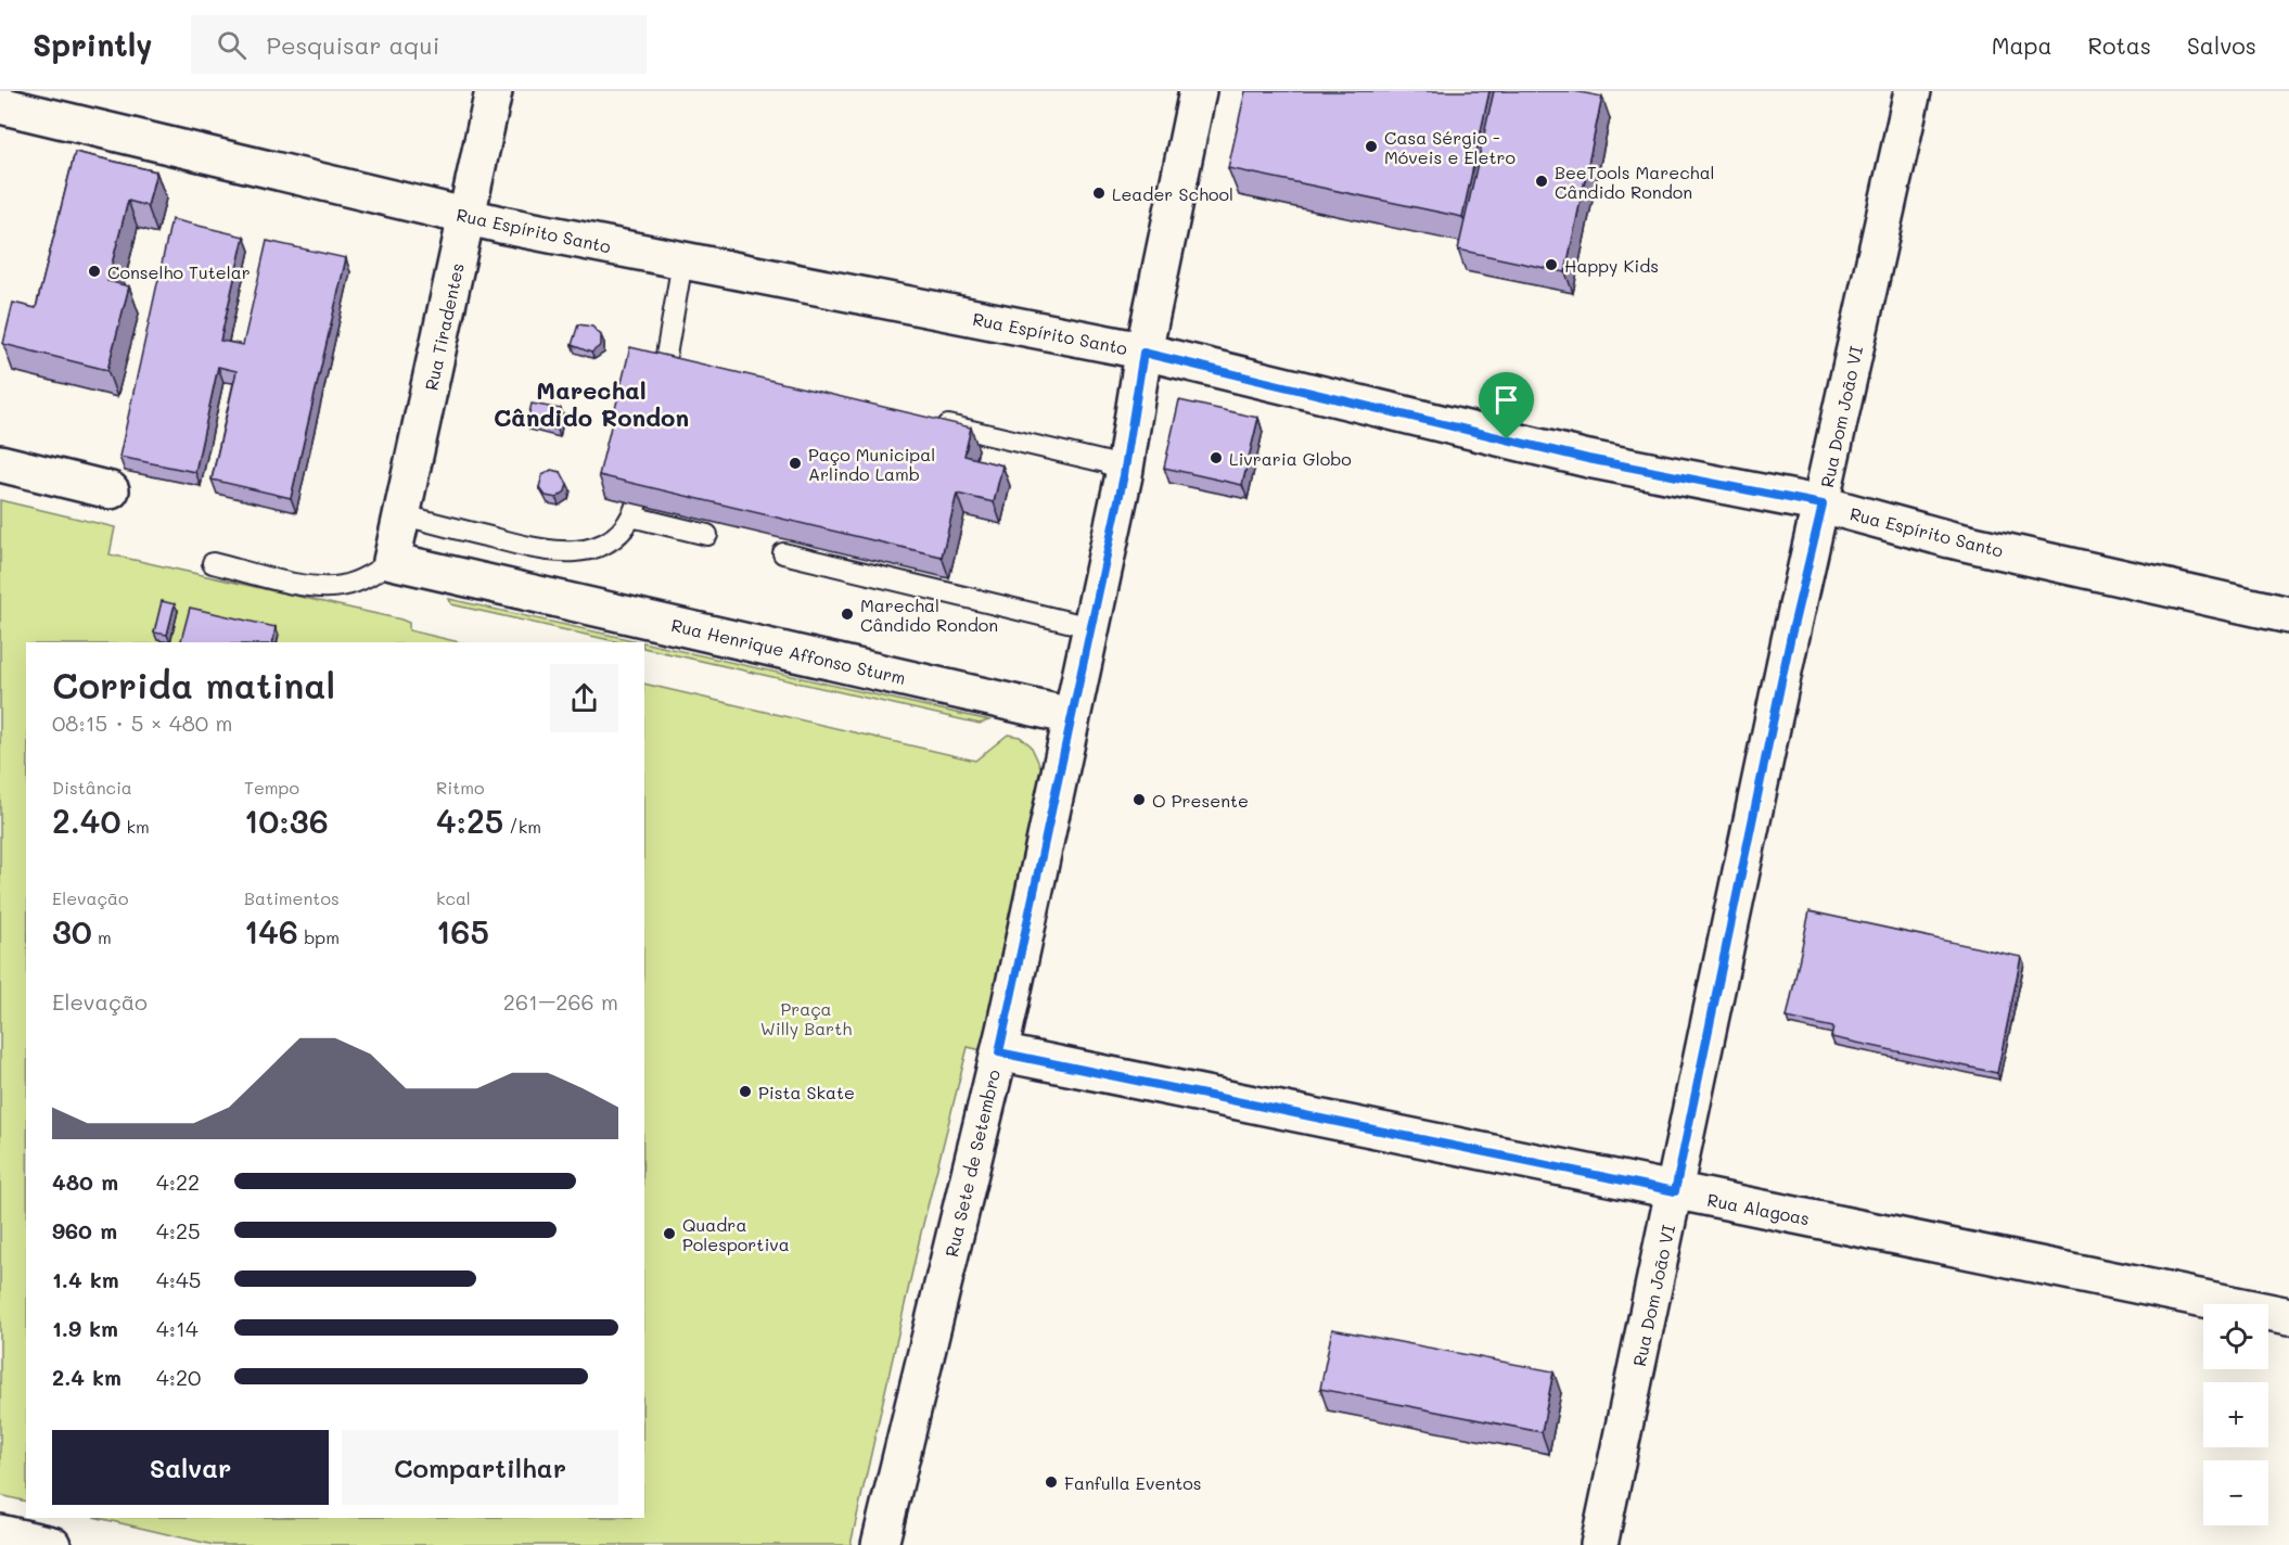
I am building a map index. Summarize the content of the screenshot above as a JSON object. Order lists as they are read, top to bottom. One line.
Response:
{"streets":{"street":["Rua Espírito Santo","Rua Tiradentes","Rua Dom João VI","Rua Henrique Affonso Sturm","Rua Sete de Setembro","Rua Alagoas"]},"crossings":[["Rua Espírito Santo","Rua Tiradentes"],["Rua Espírito Santo","Rua Dom João VI"],["Rua Espírito Santo","Rua Sete de Setembro"],["Rua Tiradentes","Rua Henrique Affonso Sturm"],["Rua Dom João VI","Rua Alagoas"],["Rua Henrique Affonso Sturm","Rua Sete de Setembro"],["Rua Sete de Setembro","Rua Alagoas"]],"districts":["Marechal Cândido Rondon"],"parks":["Praça Willy Barth"],"places":["Casa Sérgio - Móveis e Eletro","BeeTools Marechal Cândido Rondon","Leader School","Happy Kids","Conselho Tutelar","Livraria Globo","Paço Municipal Arlindo Lamb","Marechal Cândido Rondon","O Presente","Pista Skate","Quadra Polesportiva","Fanfulla Eventos"],"page":{"header":"Sprintly","search":"Pesquisar aqui","nav":["Mapa","Rotas","Salvos"],"heading":["Corrida matinal","08:15 · 5 × 480 m"],"stats":[["Distância","2.40 km"],["Tempo","10:36"],["Ritmo","4:25 /km"],["Elevação","30 m"],["Batimentos","146 bpm"],["kcal","165"]],"chart":["Elevação","261–266 m"],"list":[{"name":"480 m","note":"4:22"},{"name":"960 m","note":"4:25"},{"name":"1.4 km","note":"4:45"},{"name":"1.9 km","note":"4:14"},{"name":"2.4 km","note":"4:20"}],"map_buttons":["+","−"],"buttons":["Salvar","Compartilhar"]}}
